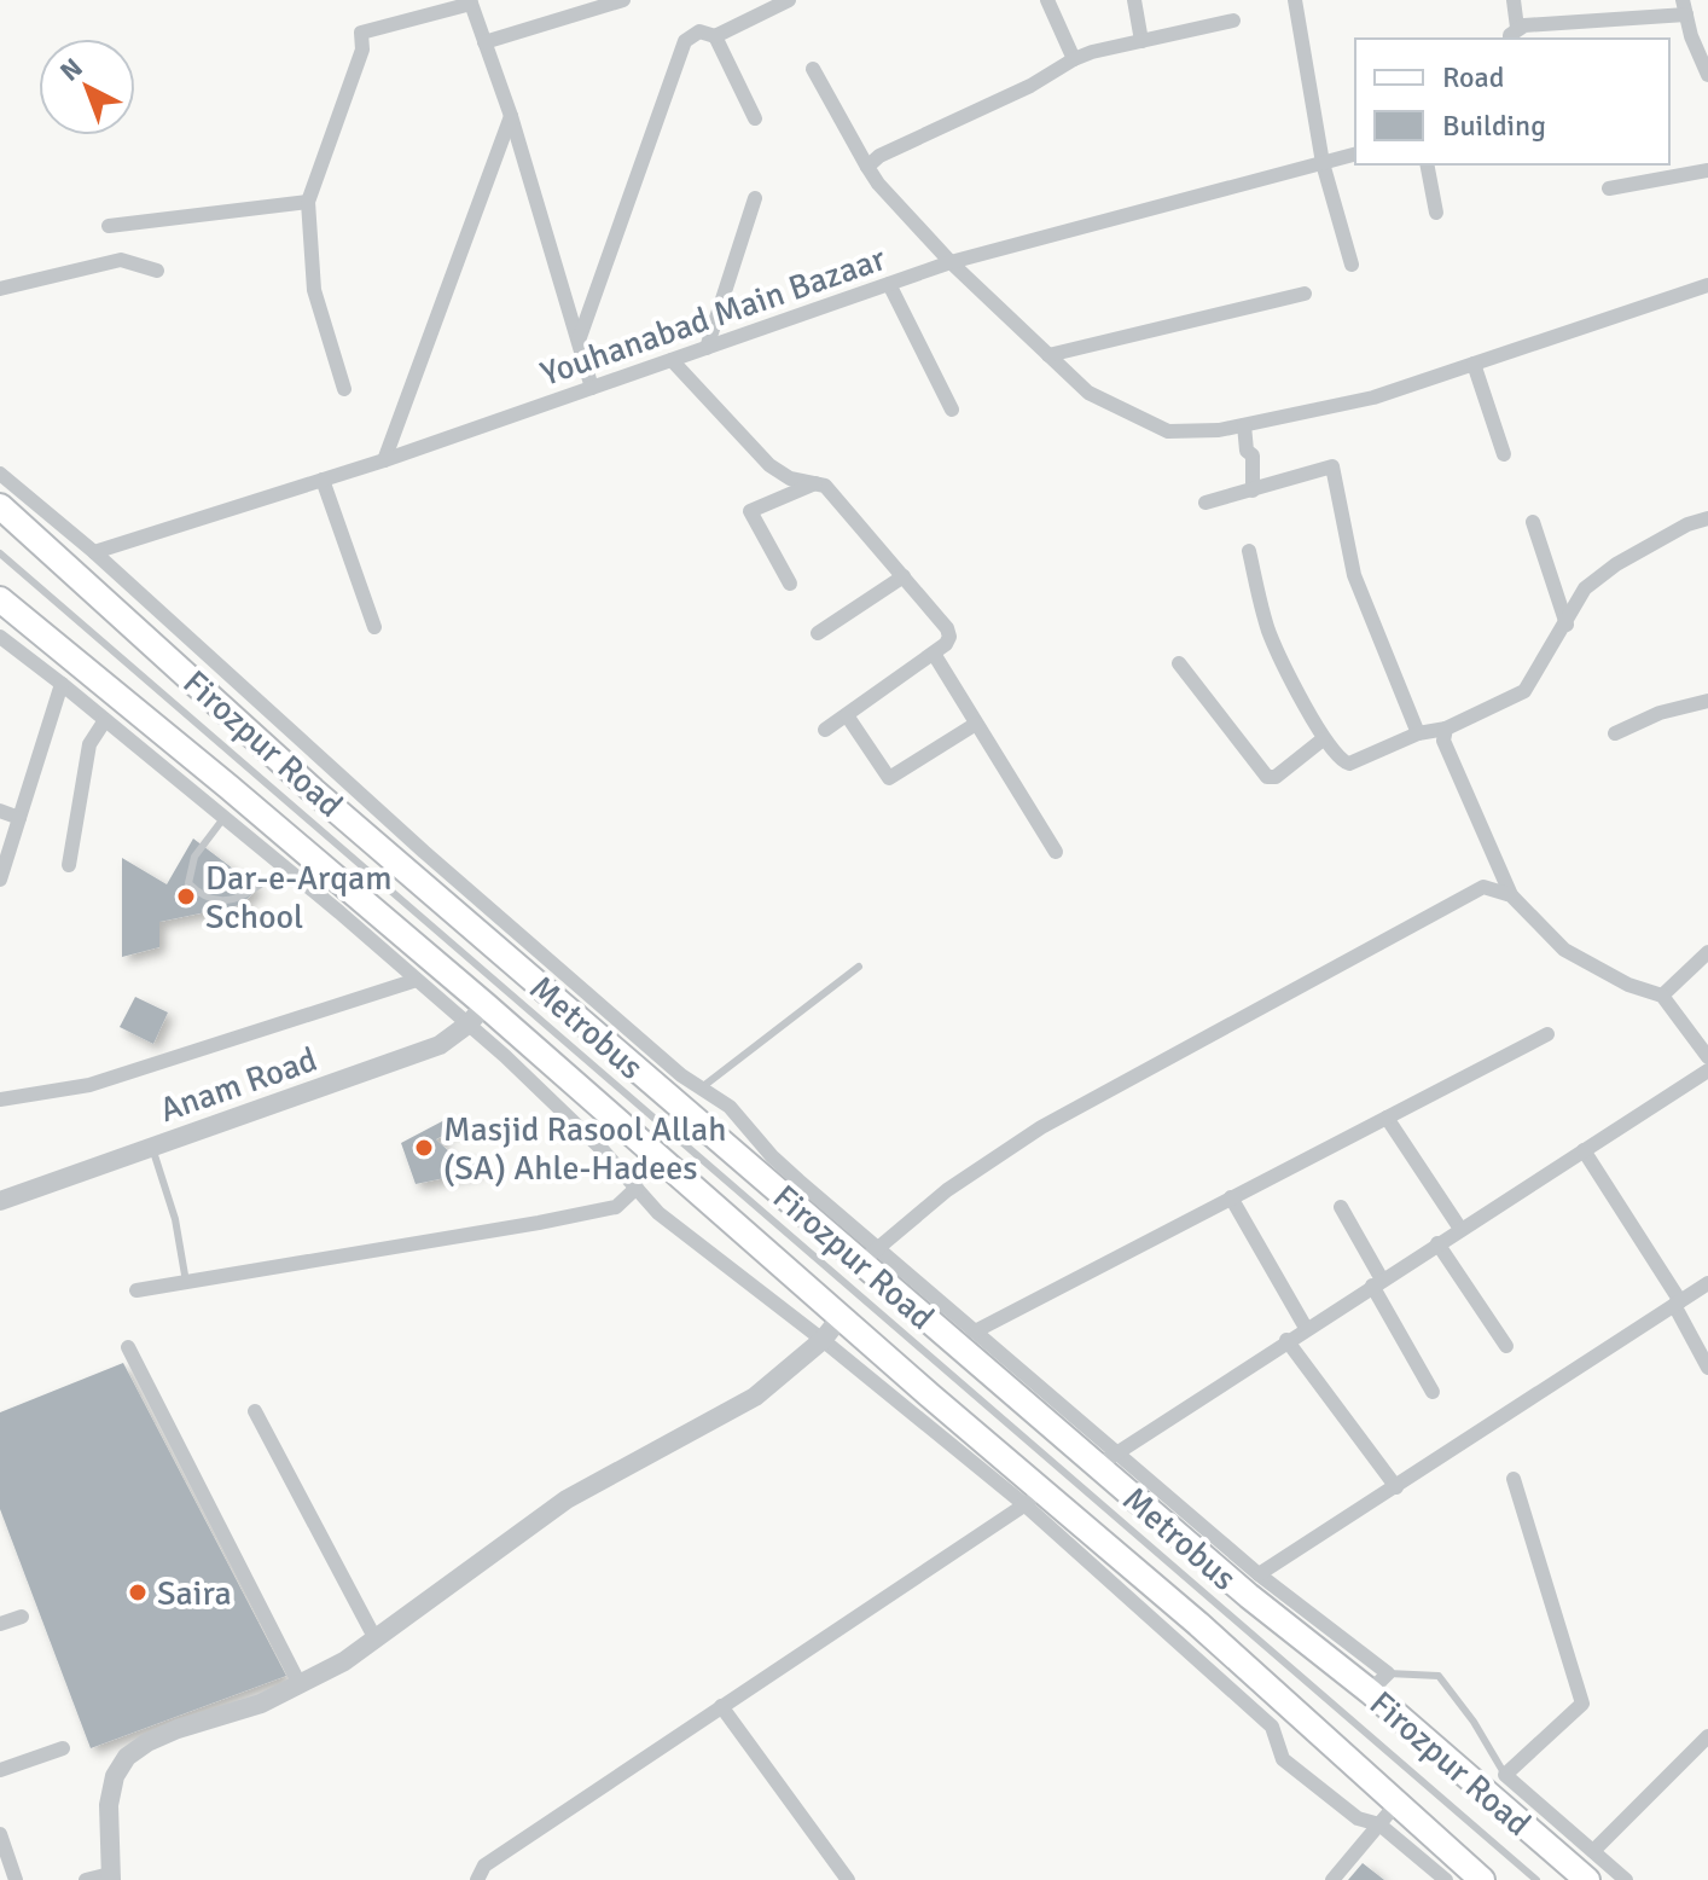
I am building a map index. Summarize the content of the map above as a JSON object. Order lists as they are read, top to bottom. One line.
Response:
{"streets":{"main road":["Firozpur Road"],"street":["Youhanabad Main Bazaar","Anam Road"],"lane":["Metrobus"]},"crossings":[["Firozpur Road","Anam Road"]],"places":["Dar-e-Arqam School","Masjid Rasool Allah (SA) Ahle-Hadees","Saira"],"legend":["Road","Building"],"north":"top left"}
